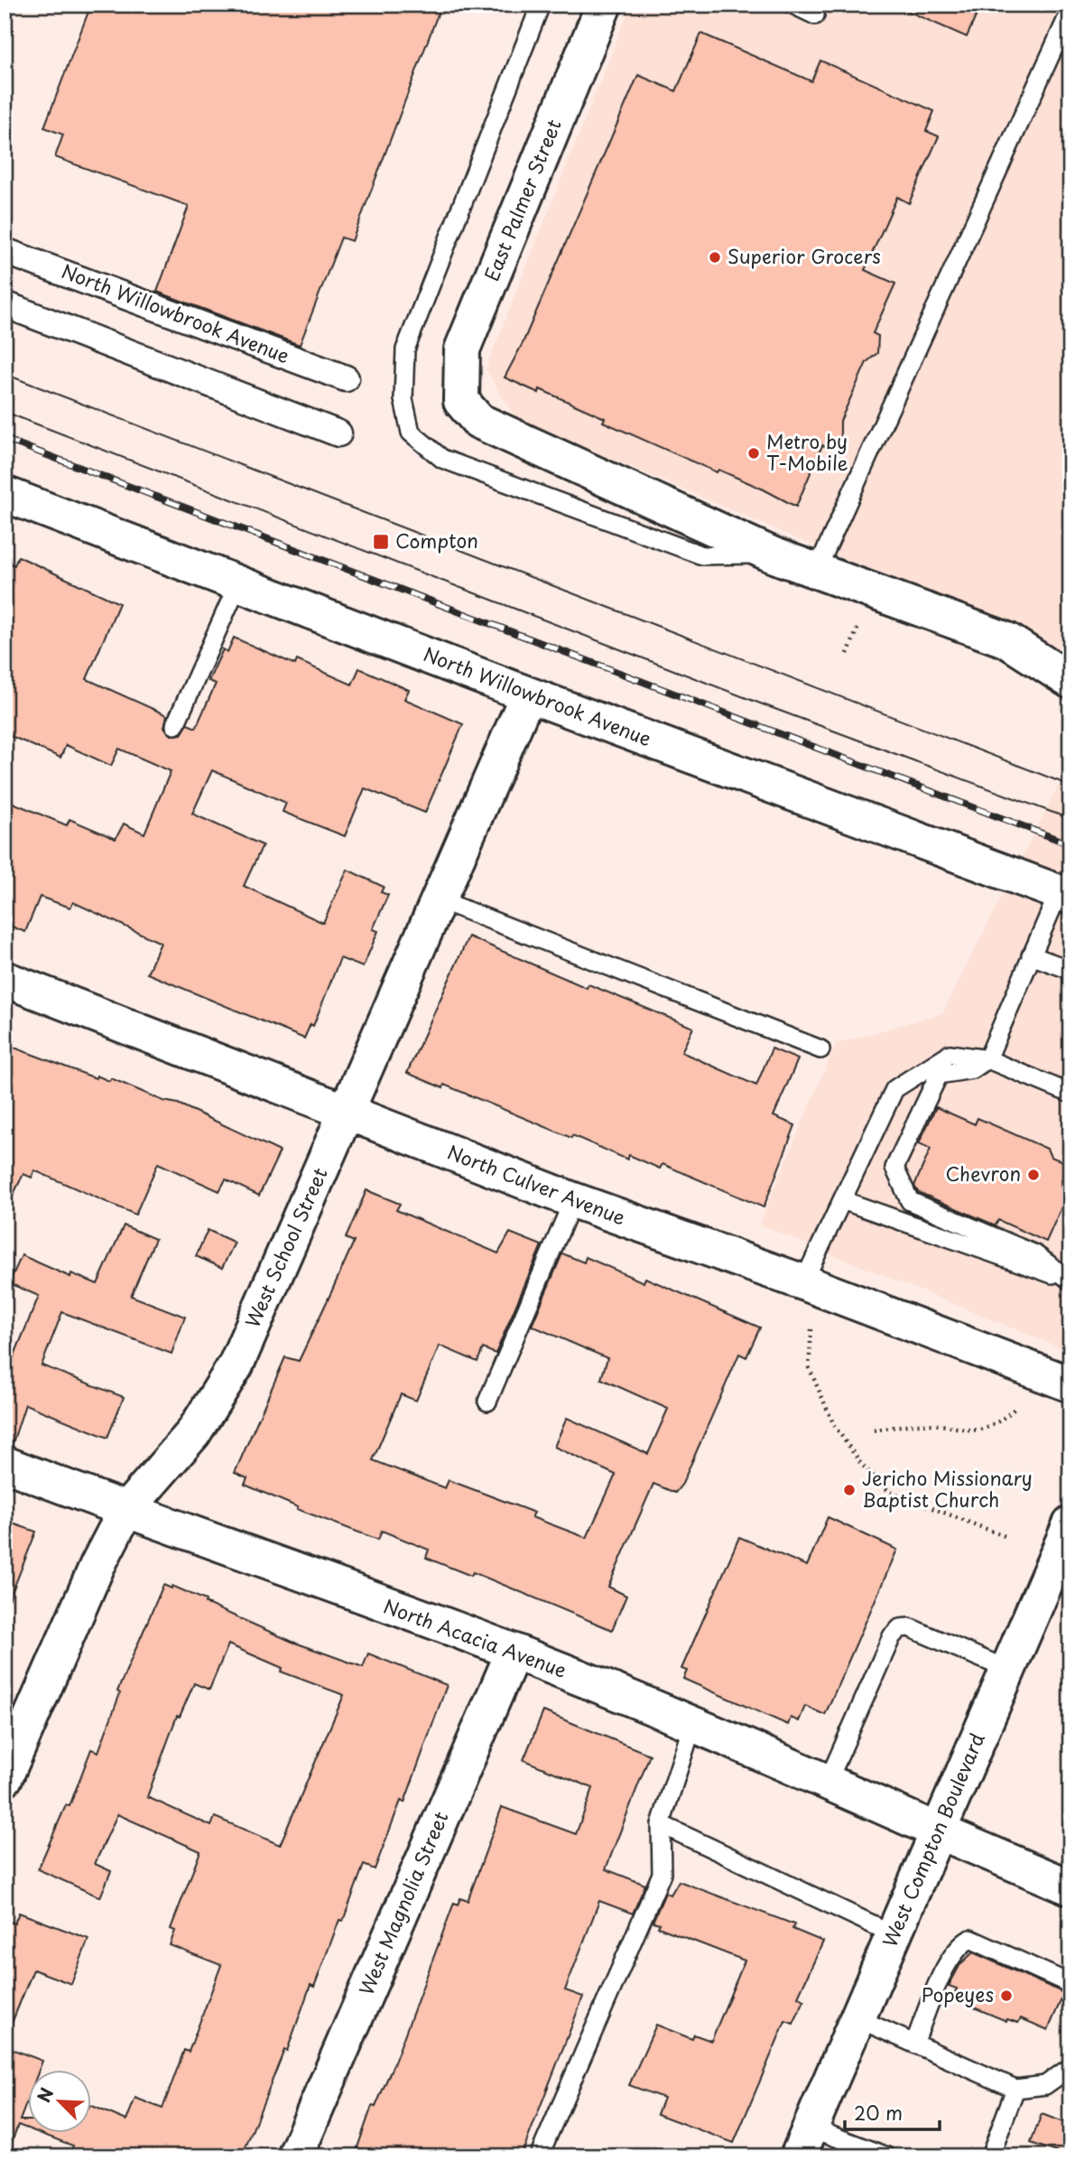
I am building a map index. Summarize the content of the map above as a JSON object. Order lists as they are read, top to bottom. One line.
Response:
{"streets":{"street":["East Palmer Street","North Willowbrook Avenue","North Culver Avenue","West School Street","North Acacia Avenue","West Compton Boulevard","West Magnolia Street"]},"crossings":[["North Willowbrook Avenue","West School Street"],["North Culver Avenue","West School Street"],["West School Street","North Acacia Avenue"],["North Acacia Avenue","West Compton Boulevard"],["North Acacia Avenue","West Magnolia Street"]],"places":{"other":["Superior Grocers","Metro by T-Mobile","Chevron","Jericho Missionary Baptist Church","Popeyes"],"transit":["Compton"]},"scale_bar":"20 m","north":"top left"}
